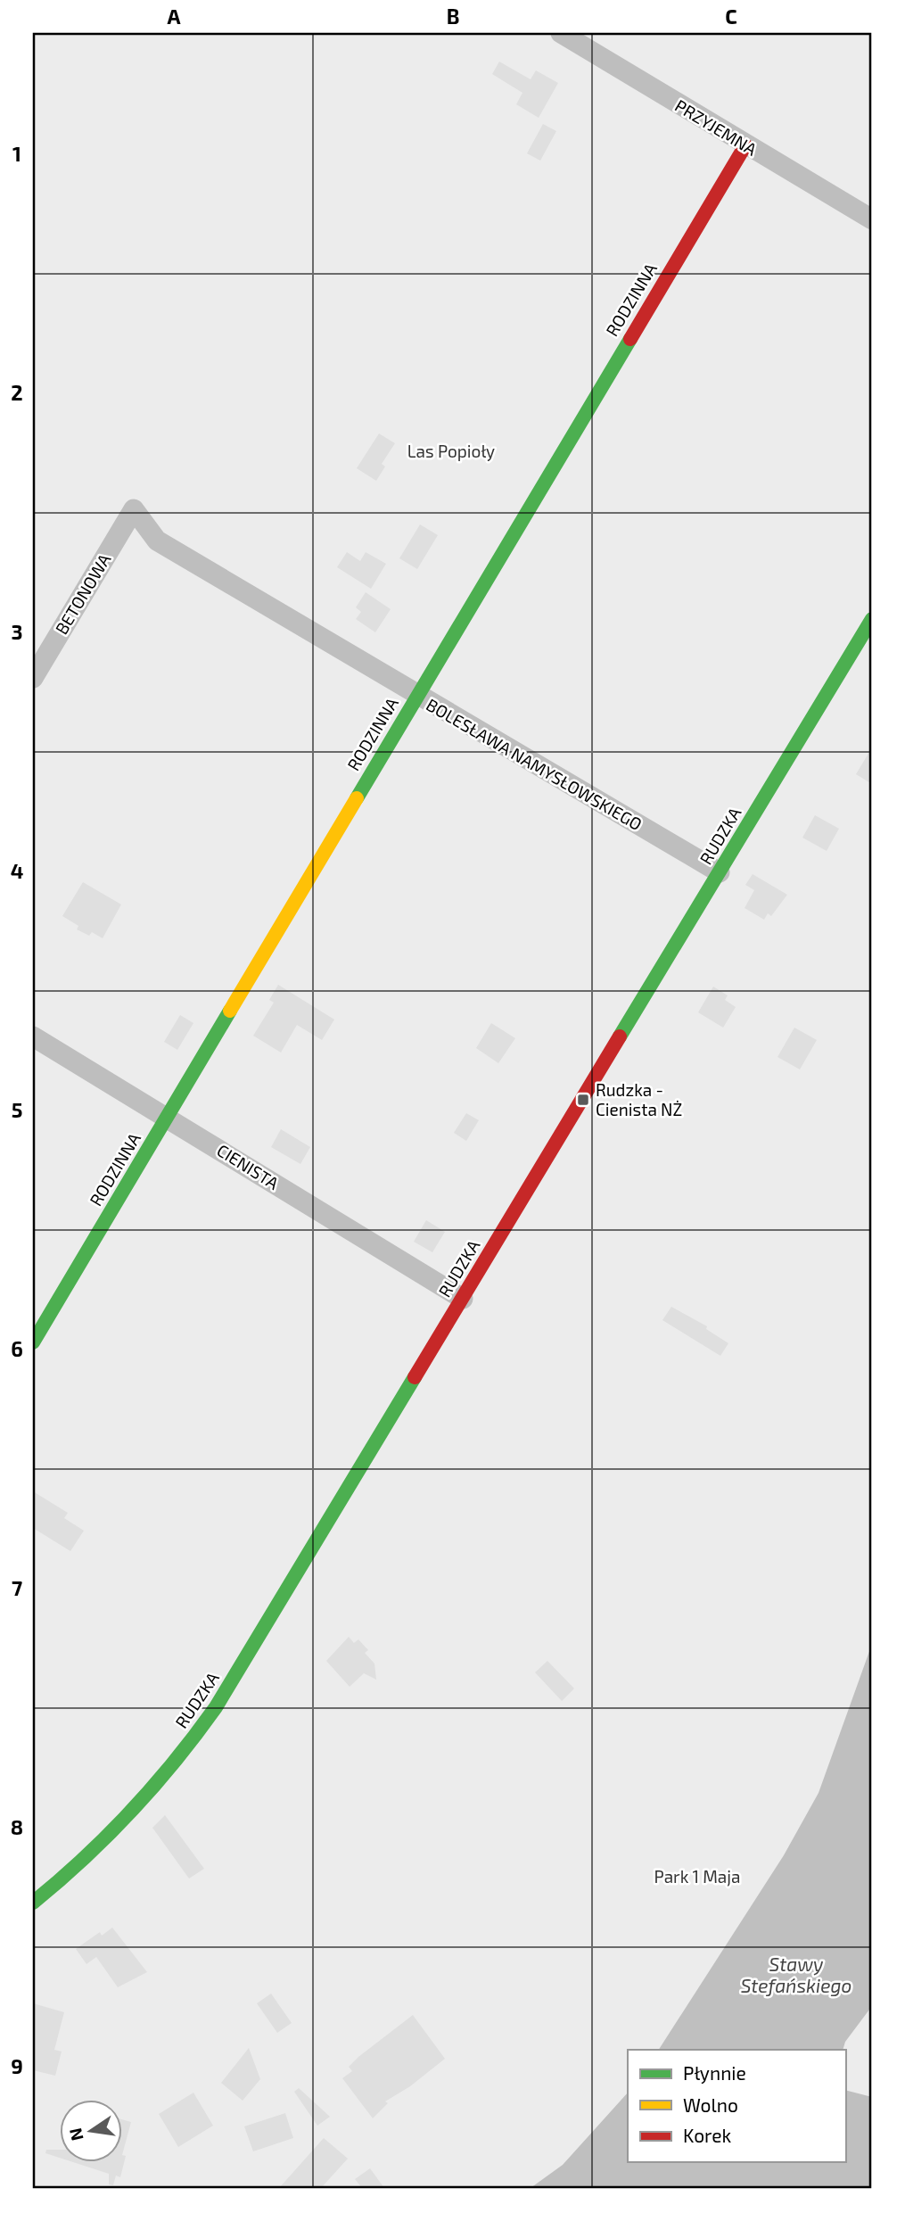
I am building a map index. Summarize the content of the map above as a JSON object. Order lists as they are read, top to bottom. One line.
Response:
{"streets":{"street":["PRZYJEMNA","RODZINNA","BETONOWA","BOLESŁAWA NAMYSŁOWSKIEGO","RUDZKA","CIENISTA"]},"crossings":[["PRZYJEMNA","RODZINNA"],["RODZINNA","BOLESŁAWA NAMYSŁOWSKIEGO"],["RODZINNA","CIENISTA"],["BETONOWA","BOLESŁAWA NAMYSŁOWSKIEGO"],["BOLESŁAWA NAMYSŁOWSKIEGO","RUDZKA"],["RUDZKA","CIENISTA"]],"water":["Stawy Stefańskiego"],"parks":["Las Popioły","Park 1 Maja"],"places":{"transit":["Rudzka - Cienista NŻ"]},"legend":["Płynnie","Wolno","Korek"],"north":"left","grid":{"columns":["A","B","C"],"rows":["1","2","3","4","5","6","7","8","9"]}}
